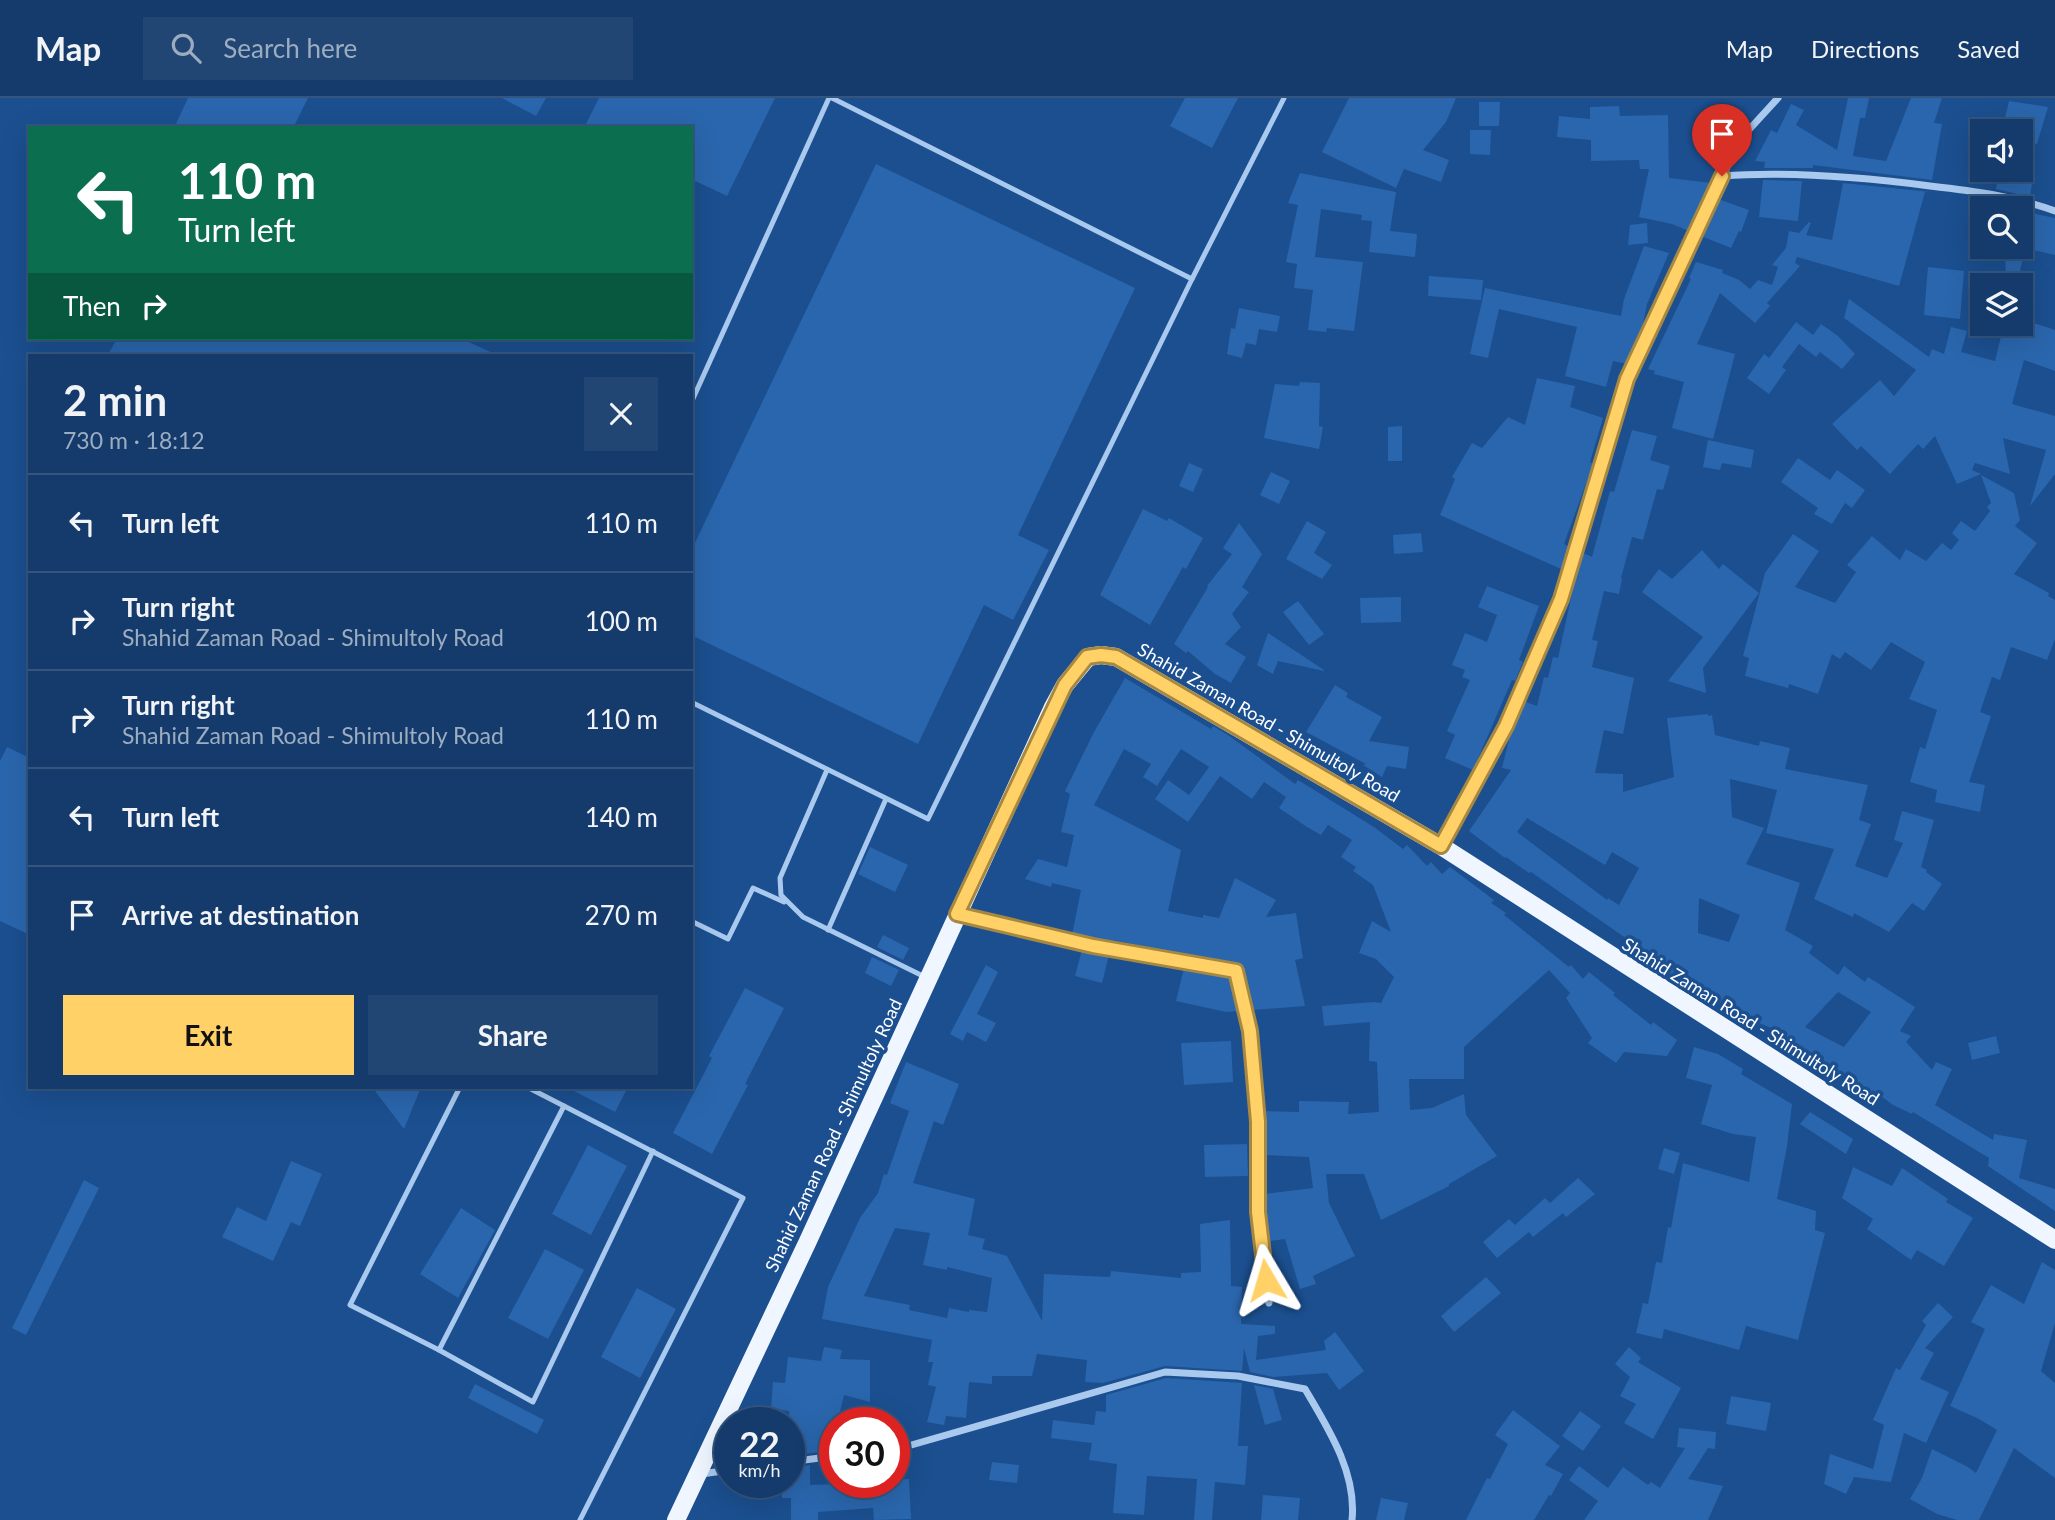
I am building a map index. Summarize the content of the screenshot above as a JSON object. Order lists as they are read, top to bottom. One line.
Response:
{"streets":{"main road":["Shahid Zaman Road - Shimultoly Road"]},"page":{"header":"Map","search":"Search here","nav":["Map","Directions","Saved"],"turn":["110 m","Turn left"],"then":"Then","heading":["2 min","730 m · 18:12"],"list":[{"name":"Turn left","value":"110 m"},{"name":"Turn right","note":"Shahid Zaman Road - Shimultoly Road","value":"100 m"},{"name":"Turn right","note":"Shahid Zaman Road - Shimultoly Road","value":"110 m"},{"name":"Turn left","value":"140 m"},{"name":"Arrive at destination","value":"270 m"}],"buttons":["Exit","Share"],"speed":"22 km/h","limit":"30"}}
